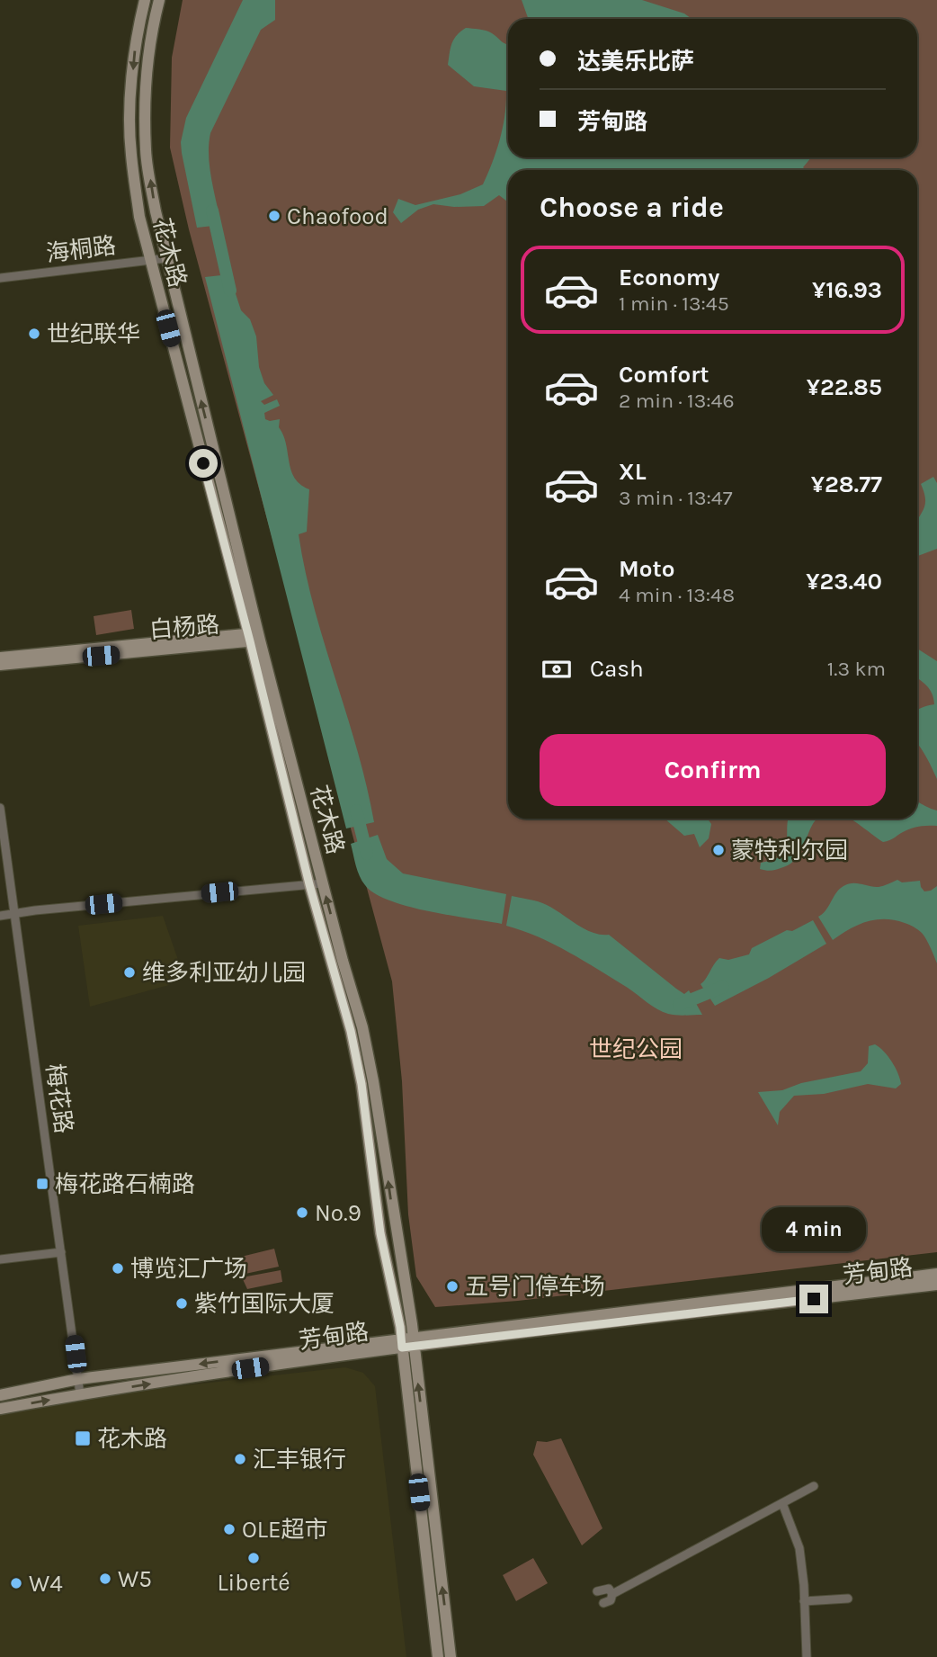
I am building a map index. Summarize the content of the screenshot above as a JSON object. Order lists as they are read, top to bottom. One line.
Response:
{"streets":{"main road":["花木路","白杨路","芳甸路"],"street":["海桐路","梅花路"]},"crossings":[["海桐路","花木路"],["花木路","白杨路"],["花木路","芳甸路"],["梅花路","芳甸路"]],"parks":["世纪公园"],"places":{"other":["Chaofood","世纪联华","蒙特利尔园","维多利亚幼儿园","No.9","博览汇广场","五号门停车场","紫竹国际大厦","汇丰银行","OLE超市","Liberté","W5","W4"],"transit":["梅花路石楠路","花木路"]},"page":{"banner":["达美乐比萨","芳甸路"],"heading":"Choose a ride","list":[{"name":"Economy","note":"1 min · 13:45","value":"¥16.93"},{"name":"Comfort","note":"2 min · 13:46","value":"¥22.85"},{"name":"XL","note":"3 min · 13:47","value":"¥28.77"},{"name":"Moto","note":"4 min · 13:48","value":"¥23.40"}],"pay":["Cash","1.3 km"],"buttons":"Confirm","bubble":"4 min"}}
